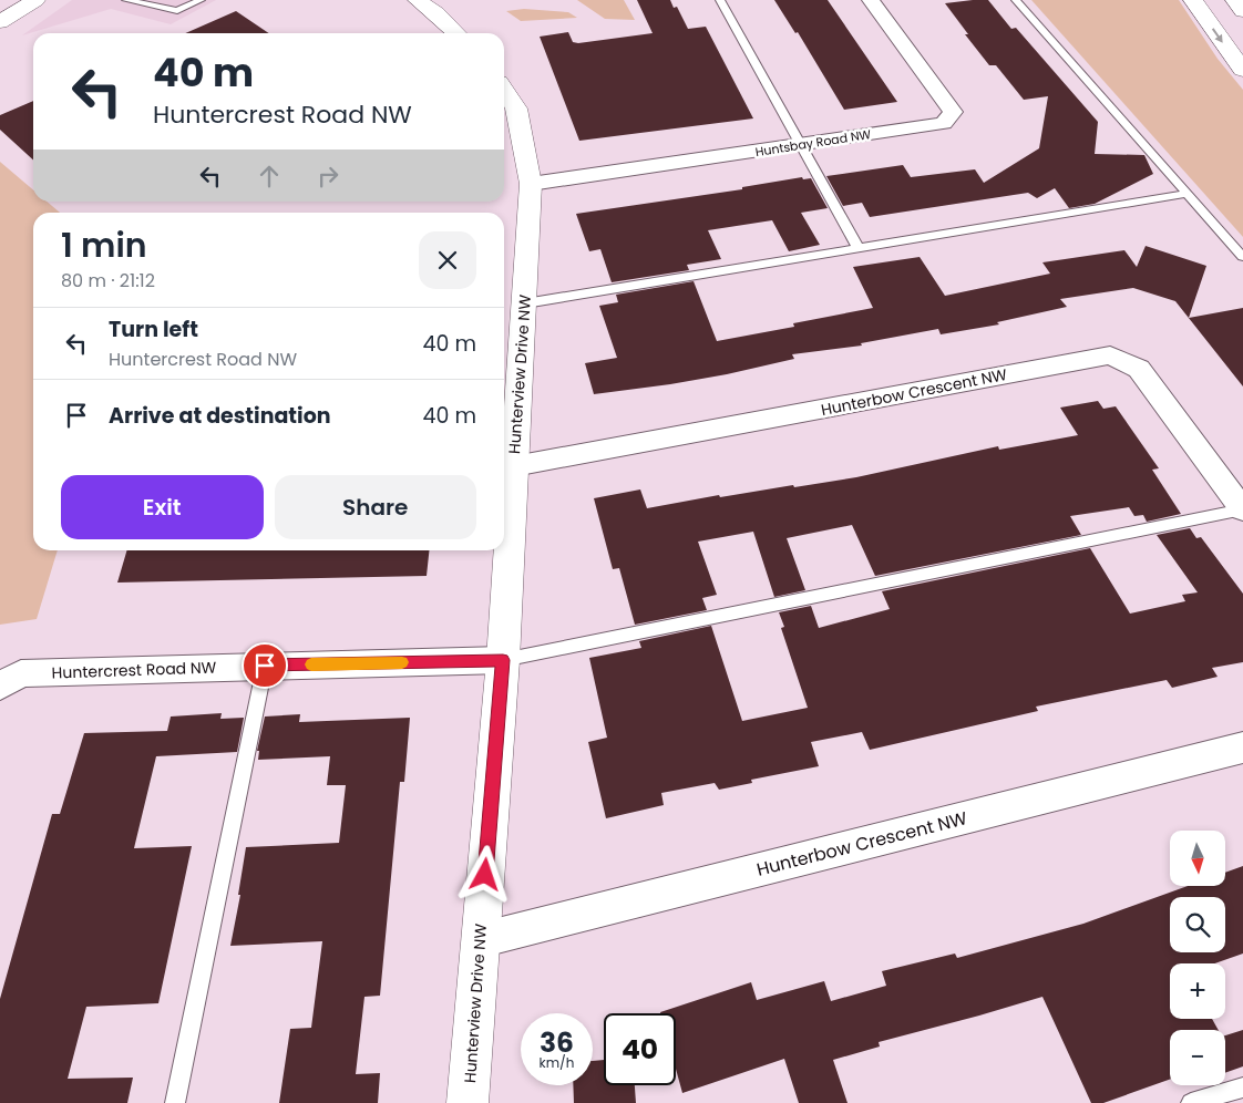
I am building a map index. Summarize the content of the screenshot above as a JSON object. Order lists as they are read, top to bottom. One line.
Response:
{"streets":{"street":["Huntsbay Road NW","Hunterview Drive NW","Hunterbow Crescent NW","Huntercrest Road NW"]},"crossings":[["Huntsbay Road NW","Hunterview Drive NW"],["Hunterview Drive NW","Hunterbow Crescent NW"],["Hunterview Drive NW","Huntercrest Road NW"]],"north":"bottom","page":{"turn":["40 m","Huntercrest Road NW"],"heading":["1 min","80 m · 21:12"],"list":[{"name":"Turn left","note":"Huntercrest Road NW","value":"40 m"},{"name":"Arrive at destination","value":"40 m"}],"buttons":["Exit","Share"],"map_buttons":["+","−"],"speed":"36 km/h","limit":"40"}}
